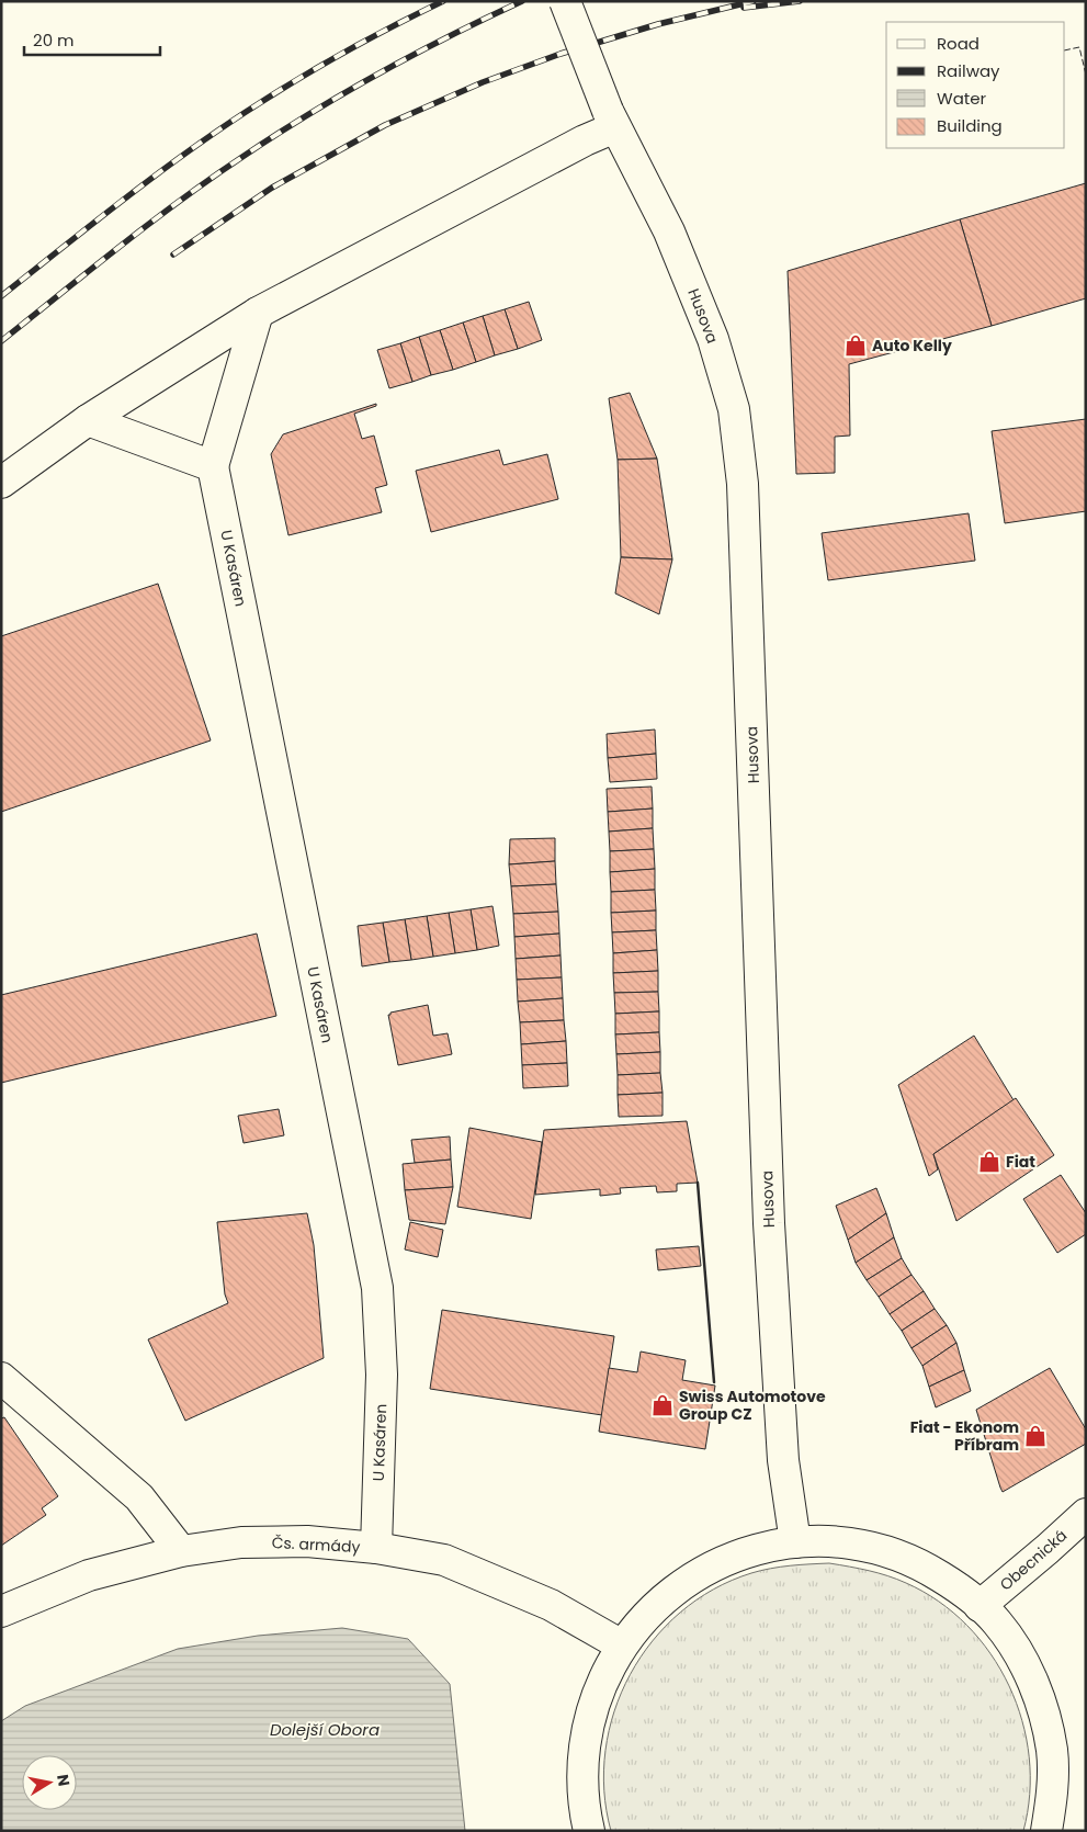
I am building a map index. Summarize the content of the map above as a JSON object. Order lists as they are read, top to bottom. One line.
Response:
{"streets":{"street":["Husova","U Kasáren","Čs. armády","Obecnická"]},"crossings":[["U Kasáren","Čs. armády"]],"water":["Dolejší Obora"],"places":{"shop":["Auto Kelly","Fiat","Swiss Automotove Group CZ","Fiat - Ekonom Příbram"]},"legend":["Road","Railway","Water","Building"],"scale_bar":"20 m","north":"right"}
